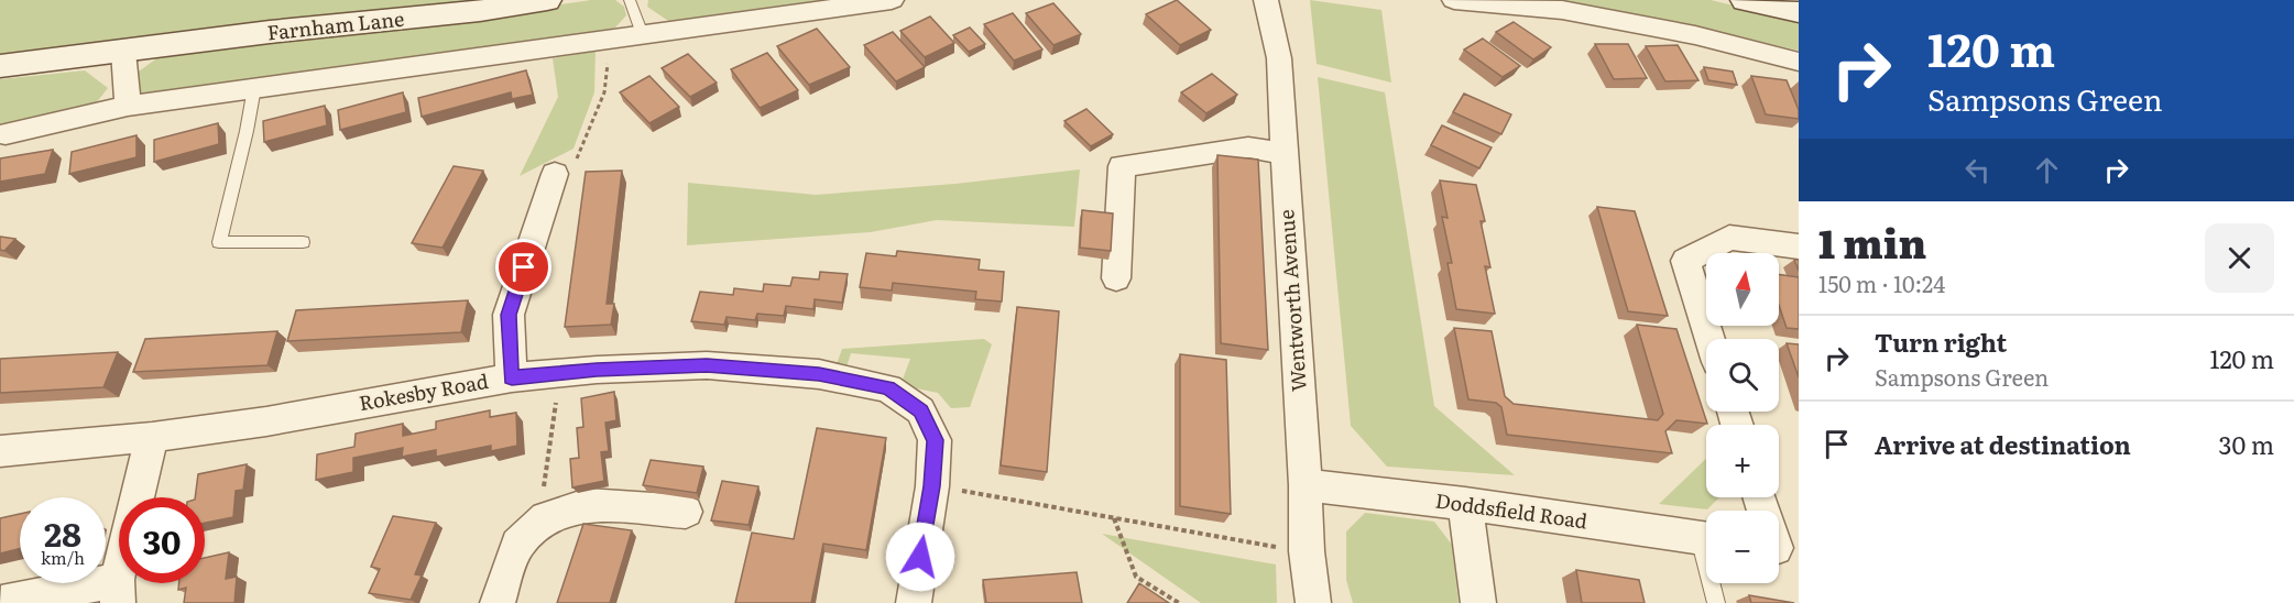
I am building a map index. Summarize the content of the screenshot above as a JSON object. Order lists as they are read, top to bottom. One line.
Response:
{"streets":{"street":["Farnham Lane","Wentworth Avenue","Rokesby Road","Doddsfield Road"]},"crossings":[["Wentworth Avenue","Doddsfield Road"]],"north":"top","page":{"turn":["120 m","Sampsons Green"],"heading":["1 min","150 m · 10:24"],"map_buttons":["+","−"],"list":[{"name":"Turn right","note":"Sampsons Green","value":"120 m"},{"name":"Arrive at destination","value":"30 m"}],"speed":"28 km/h","limit":"30"}}
